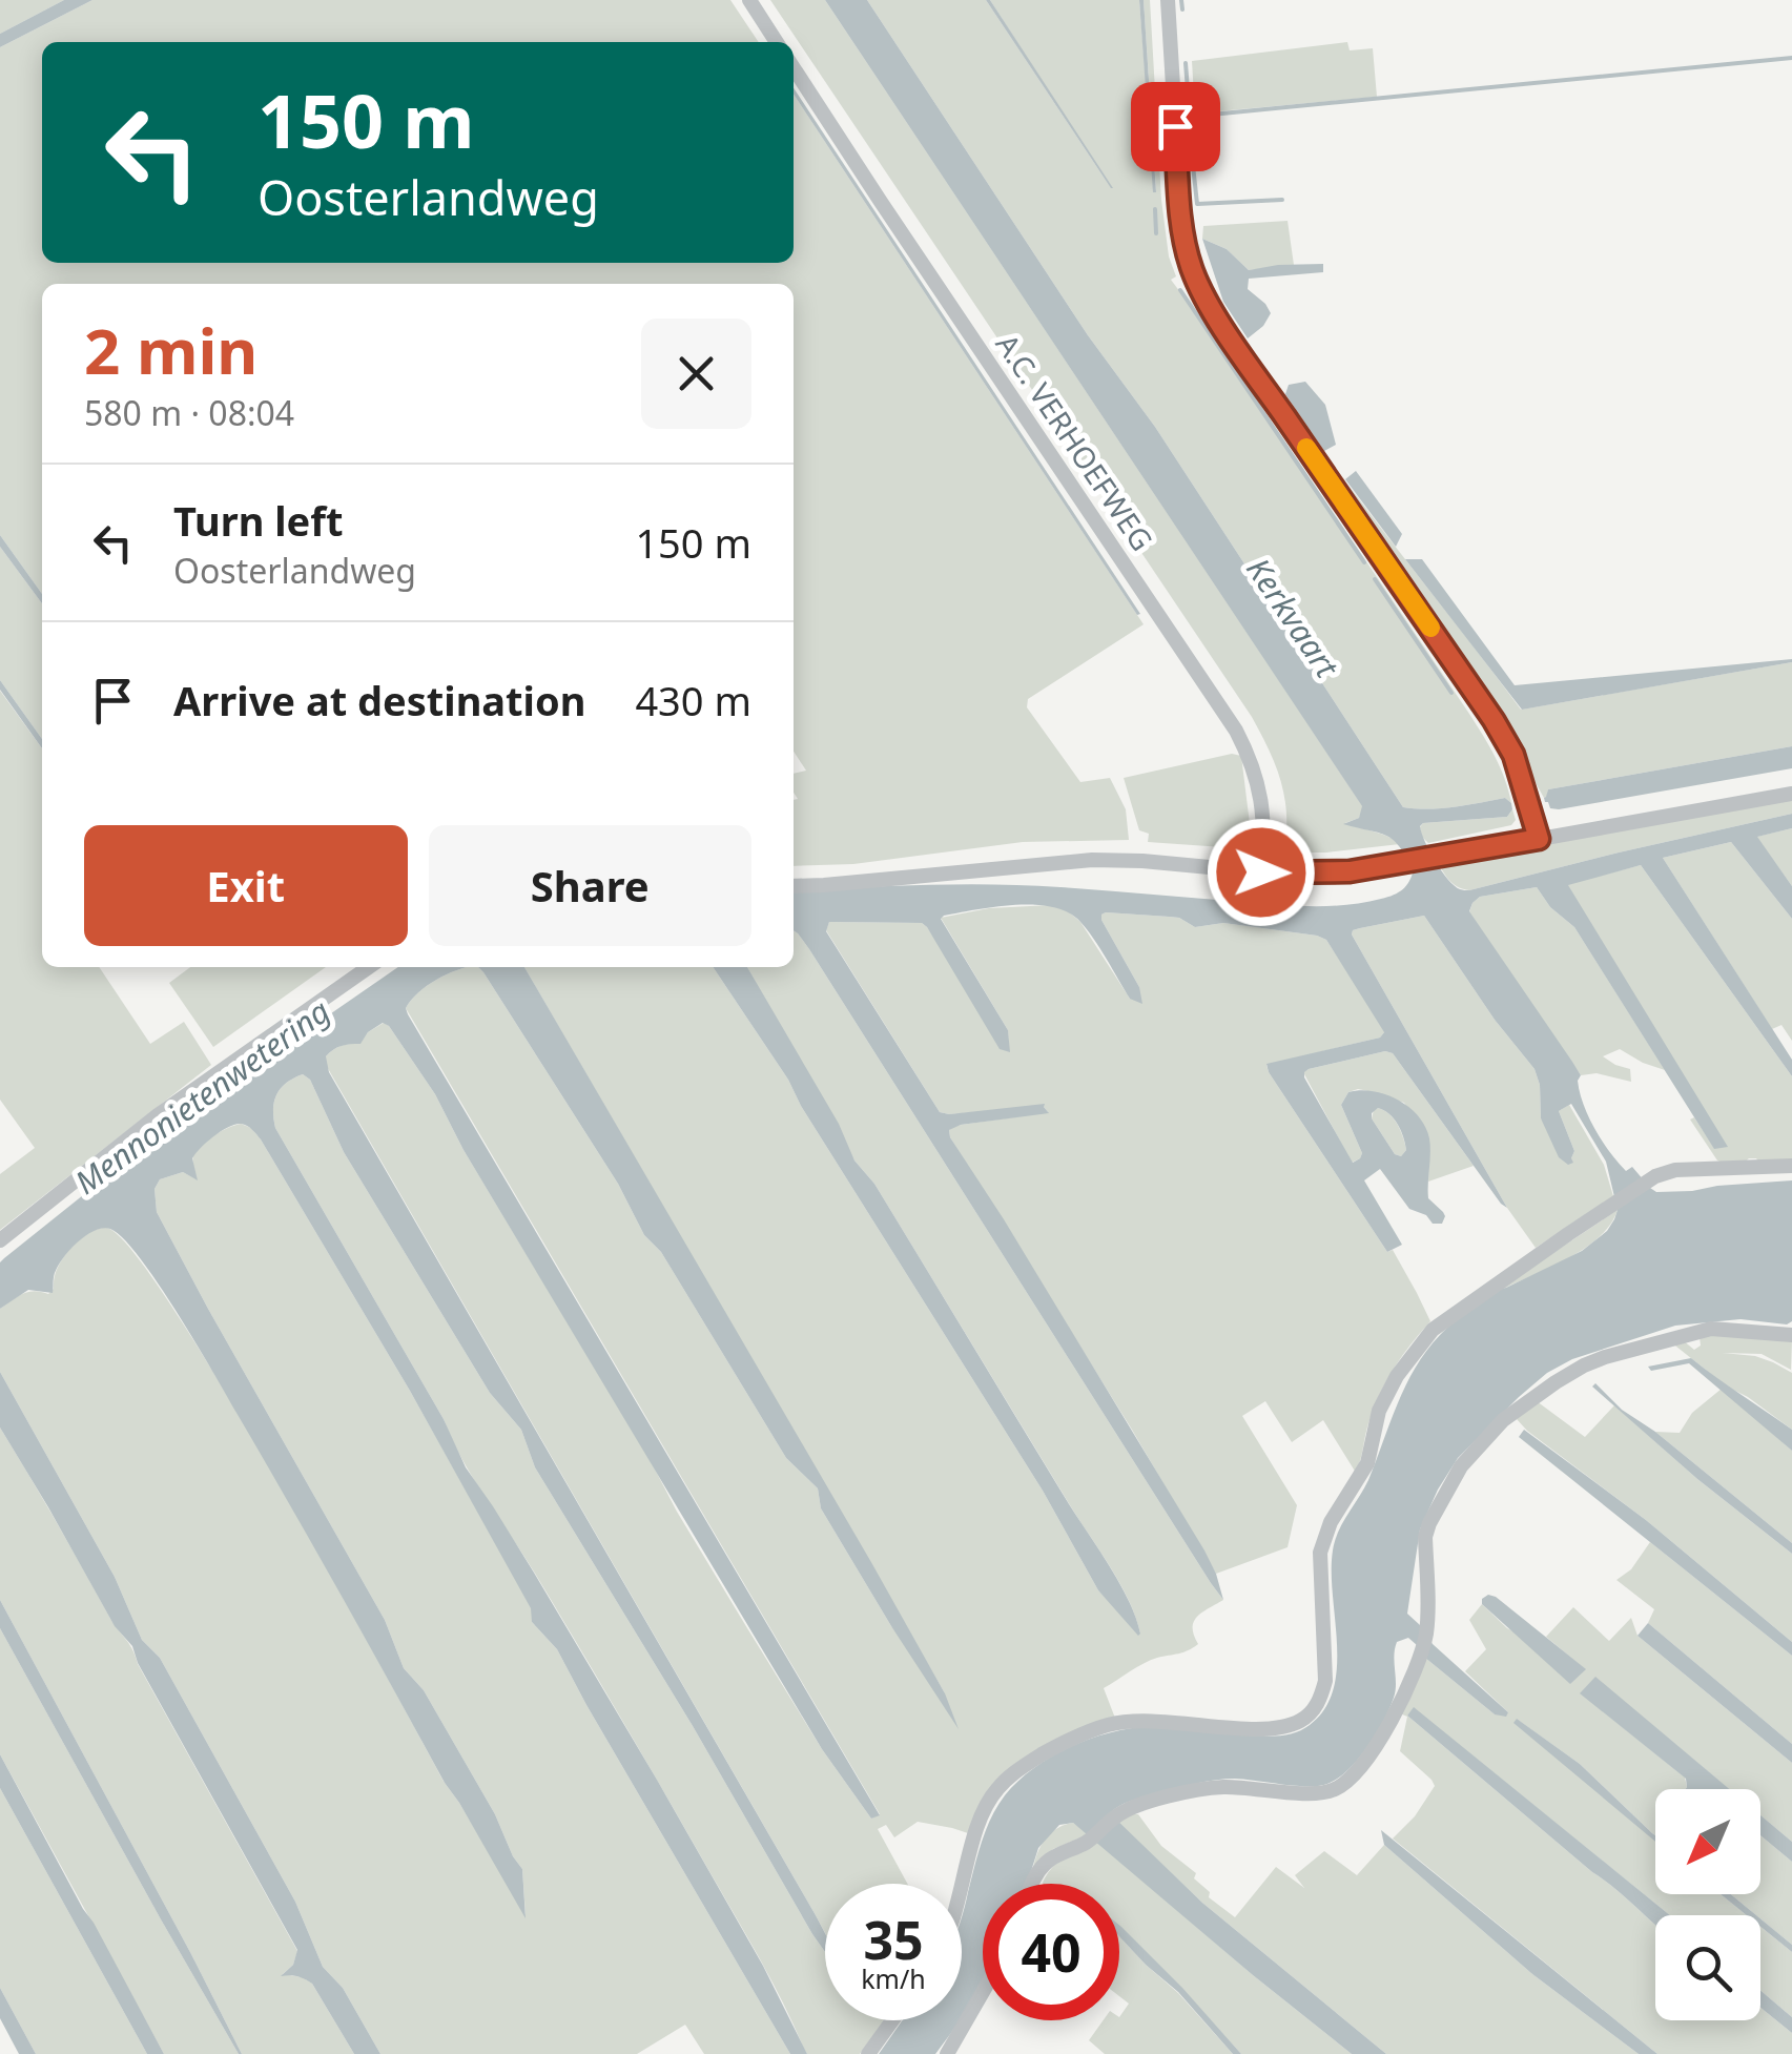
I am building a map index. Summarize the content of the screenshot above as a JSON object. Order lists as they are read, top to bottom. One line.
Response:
{"streets":{"street":["A.C. VERHOEFWEG"]},"water":["Kerkvaart","Mennonietenwetering"],"north":"bottom left","page":{"turn":["150 m","Oosterlandweg"],"heading":["2 min","580 m · 08:04"],"list":[{"name":"Turn left","note":"Oosterlandweg","value":"150 m"},{"name":"Arrive at destination","value":"430 m"}],"buttons":["Exit","Share"],"speed":"35 km/h","limit":"40"}}
